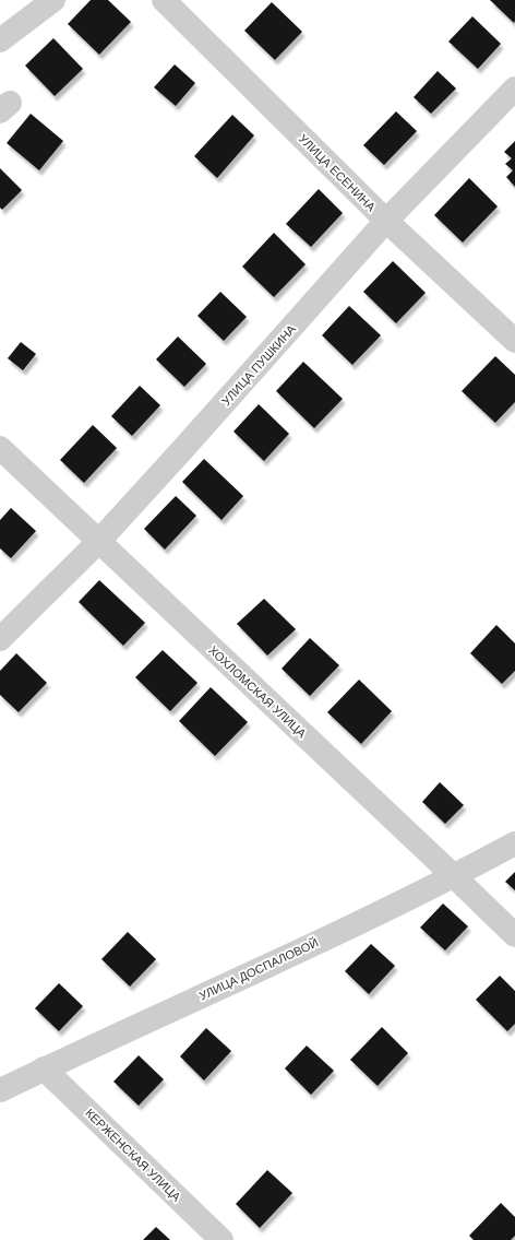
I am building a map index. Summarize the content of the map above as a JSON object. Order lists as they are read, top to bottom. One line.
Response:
{"streets":{"street":["УЛИЦА ЕСЕНИНА","УЛИЦА ПУШКИНА","ХОХЛОМСКАЯ УЛИЦА","УЛИЦА ДОСПАЛОВОЙ","КЕРЖЕНСКАЯ УЛИЦА"]},"crossings":[["УЛИЦА ЕСЕНИНА","УЛИЦА ПУШКИНА"],["УЛИЦА ПУШКИНА","ХОХЛОМСКАЯ УЛИЦА"],["ХОХЛОМСКАЯ УЛИЦА","УЛИЦА ДОСПАЛОВОЙ"],["УЛИЦА ДОСПАЛОВОЙ","КЕРЖЕНСКАЯ УЛИЦА"]]}
